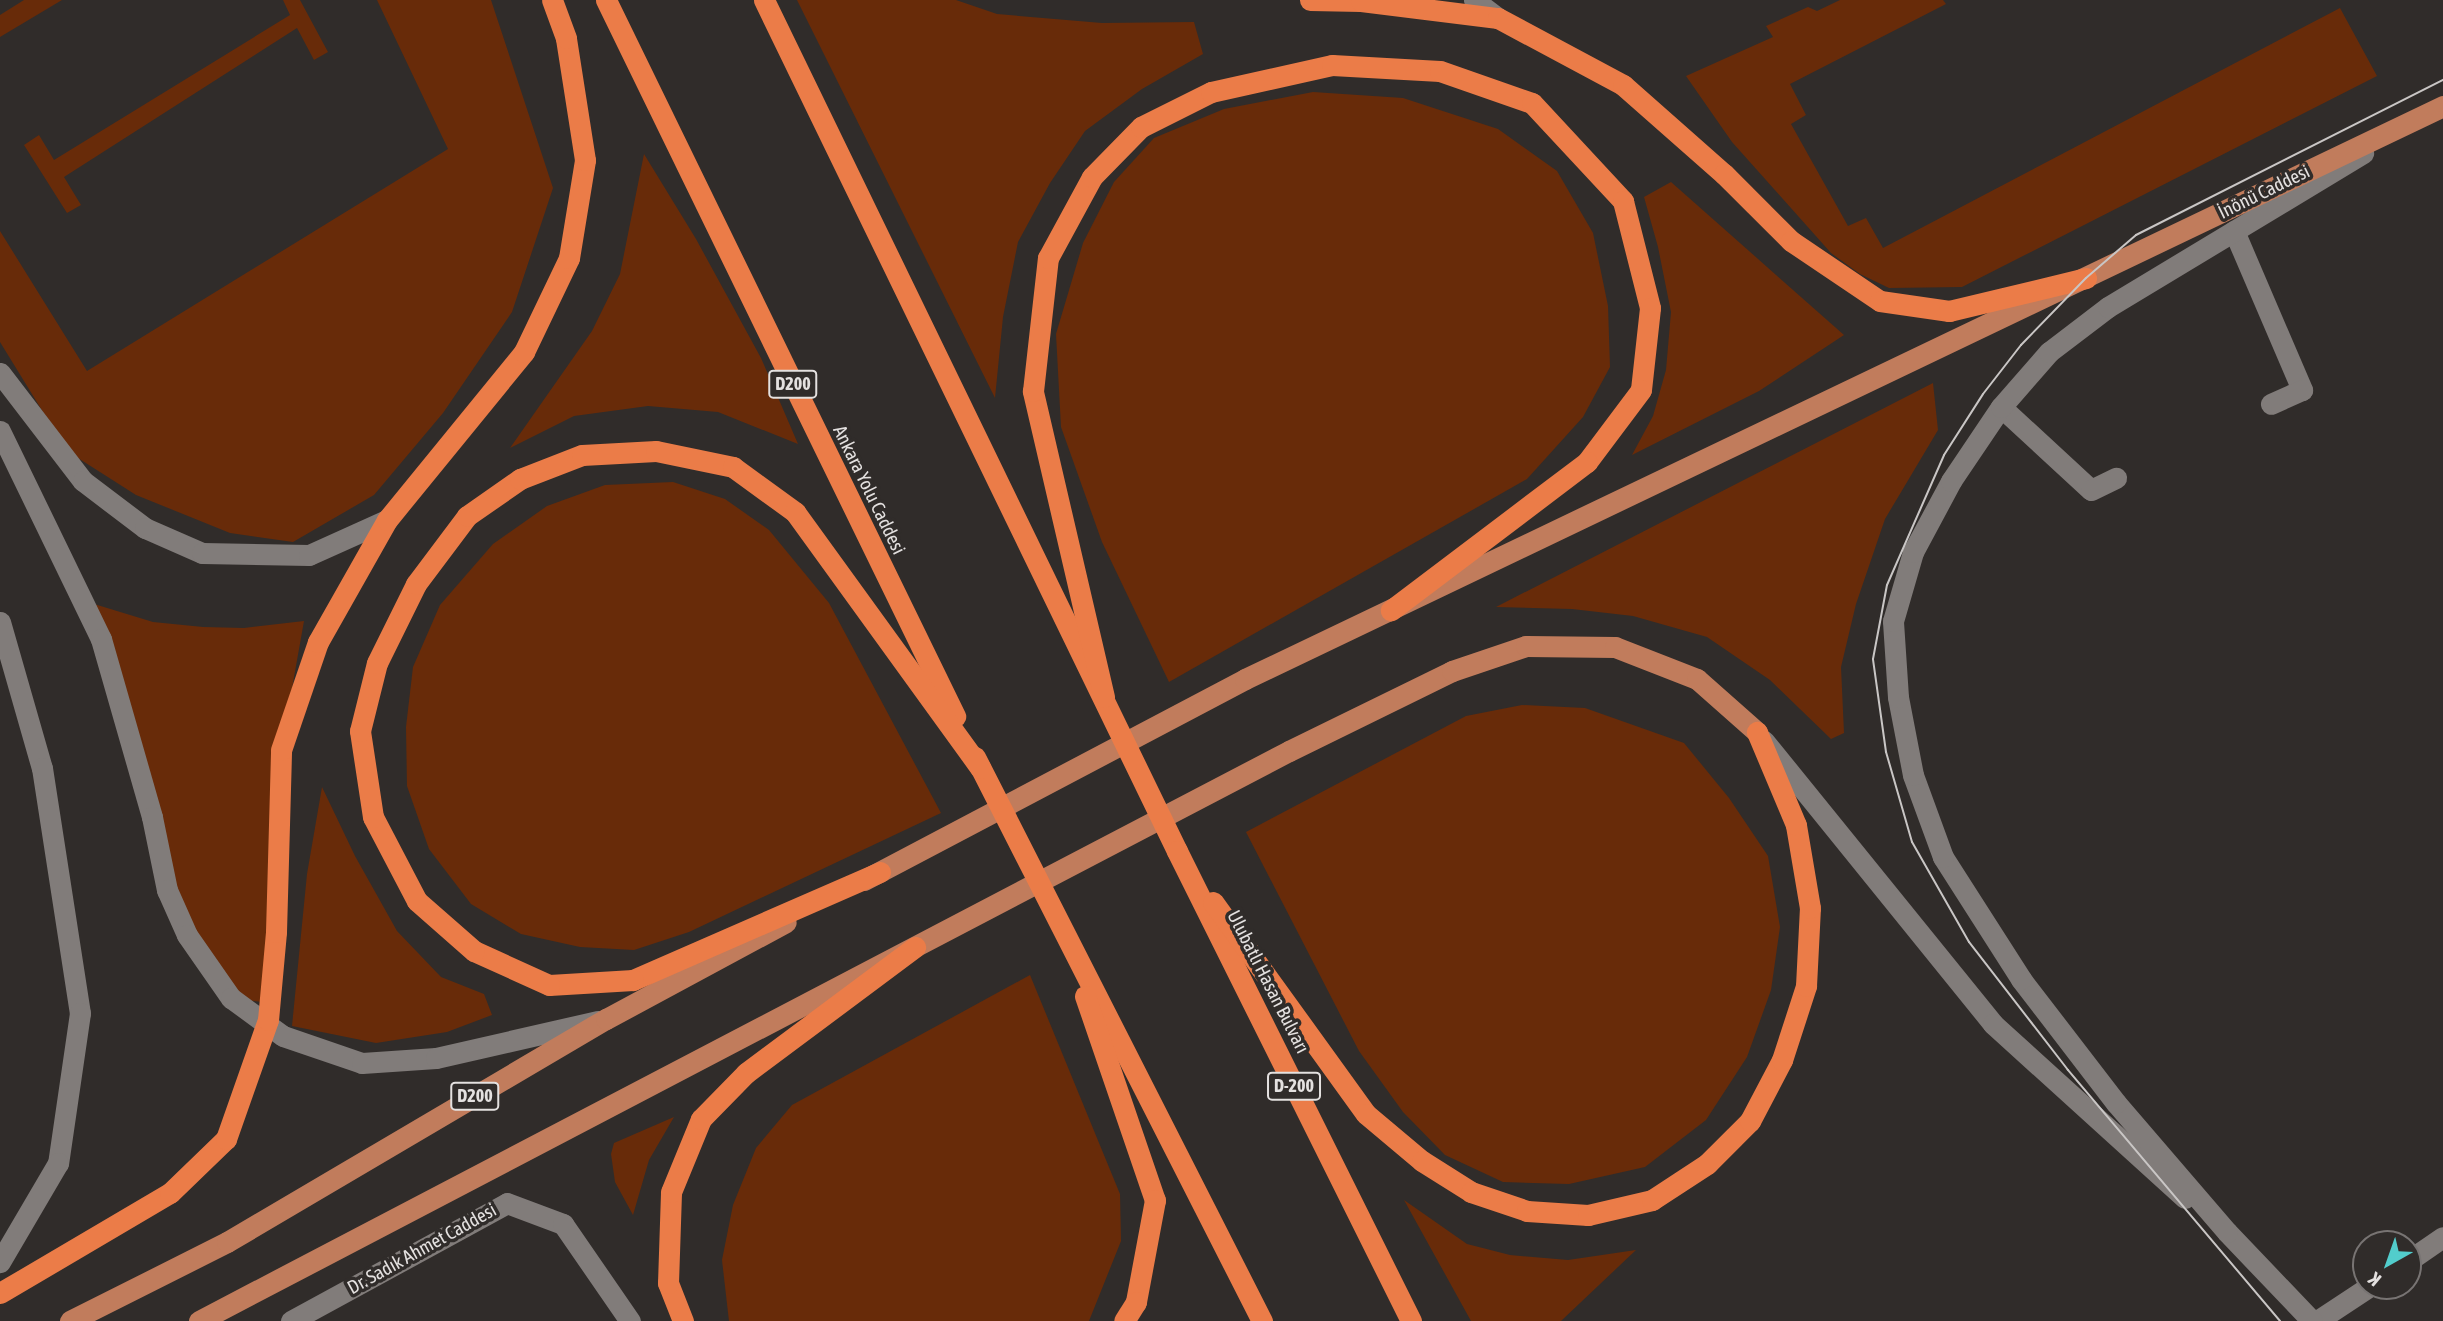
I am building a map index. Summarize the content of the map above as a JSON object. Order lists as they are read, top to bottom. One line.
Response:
{"streets":{"highway":["D200","Ankara Yolu Caddesi","Ulubatlı Hasan Bulvarı","D-200"],"main road":["İnönü Caddesi"],"street":["Dr. Sadık Ahmet Caddesi"]},"crossings":[["İnönü Caddesi","D200"]],"north":"bottom left"}
